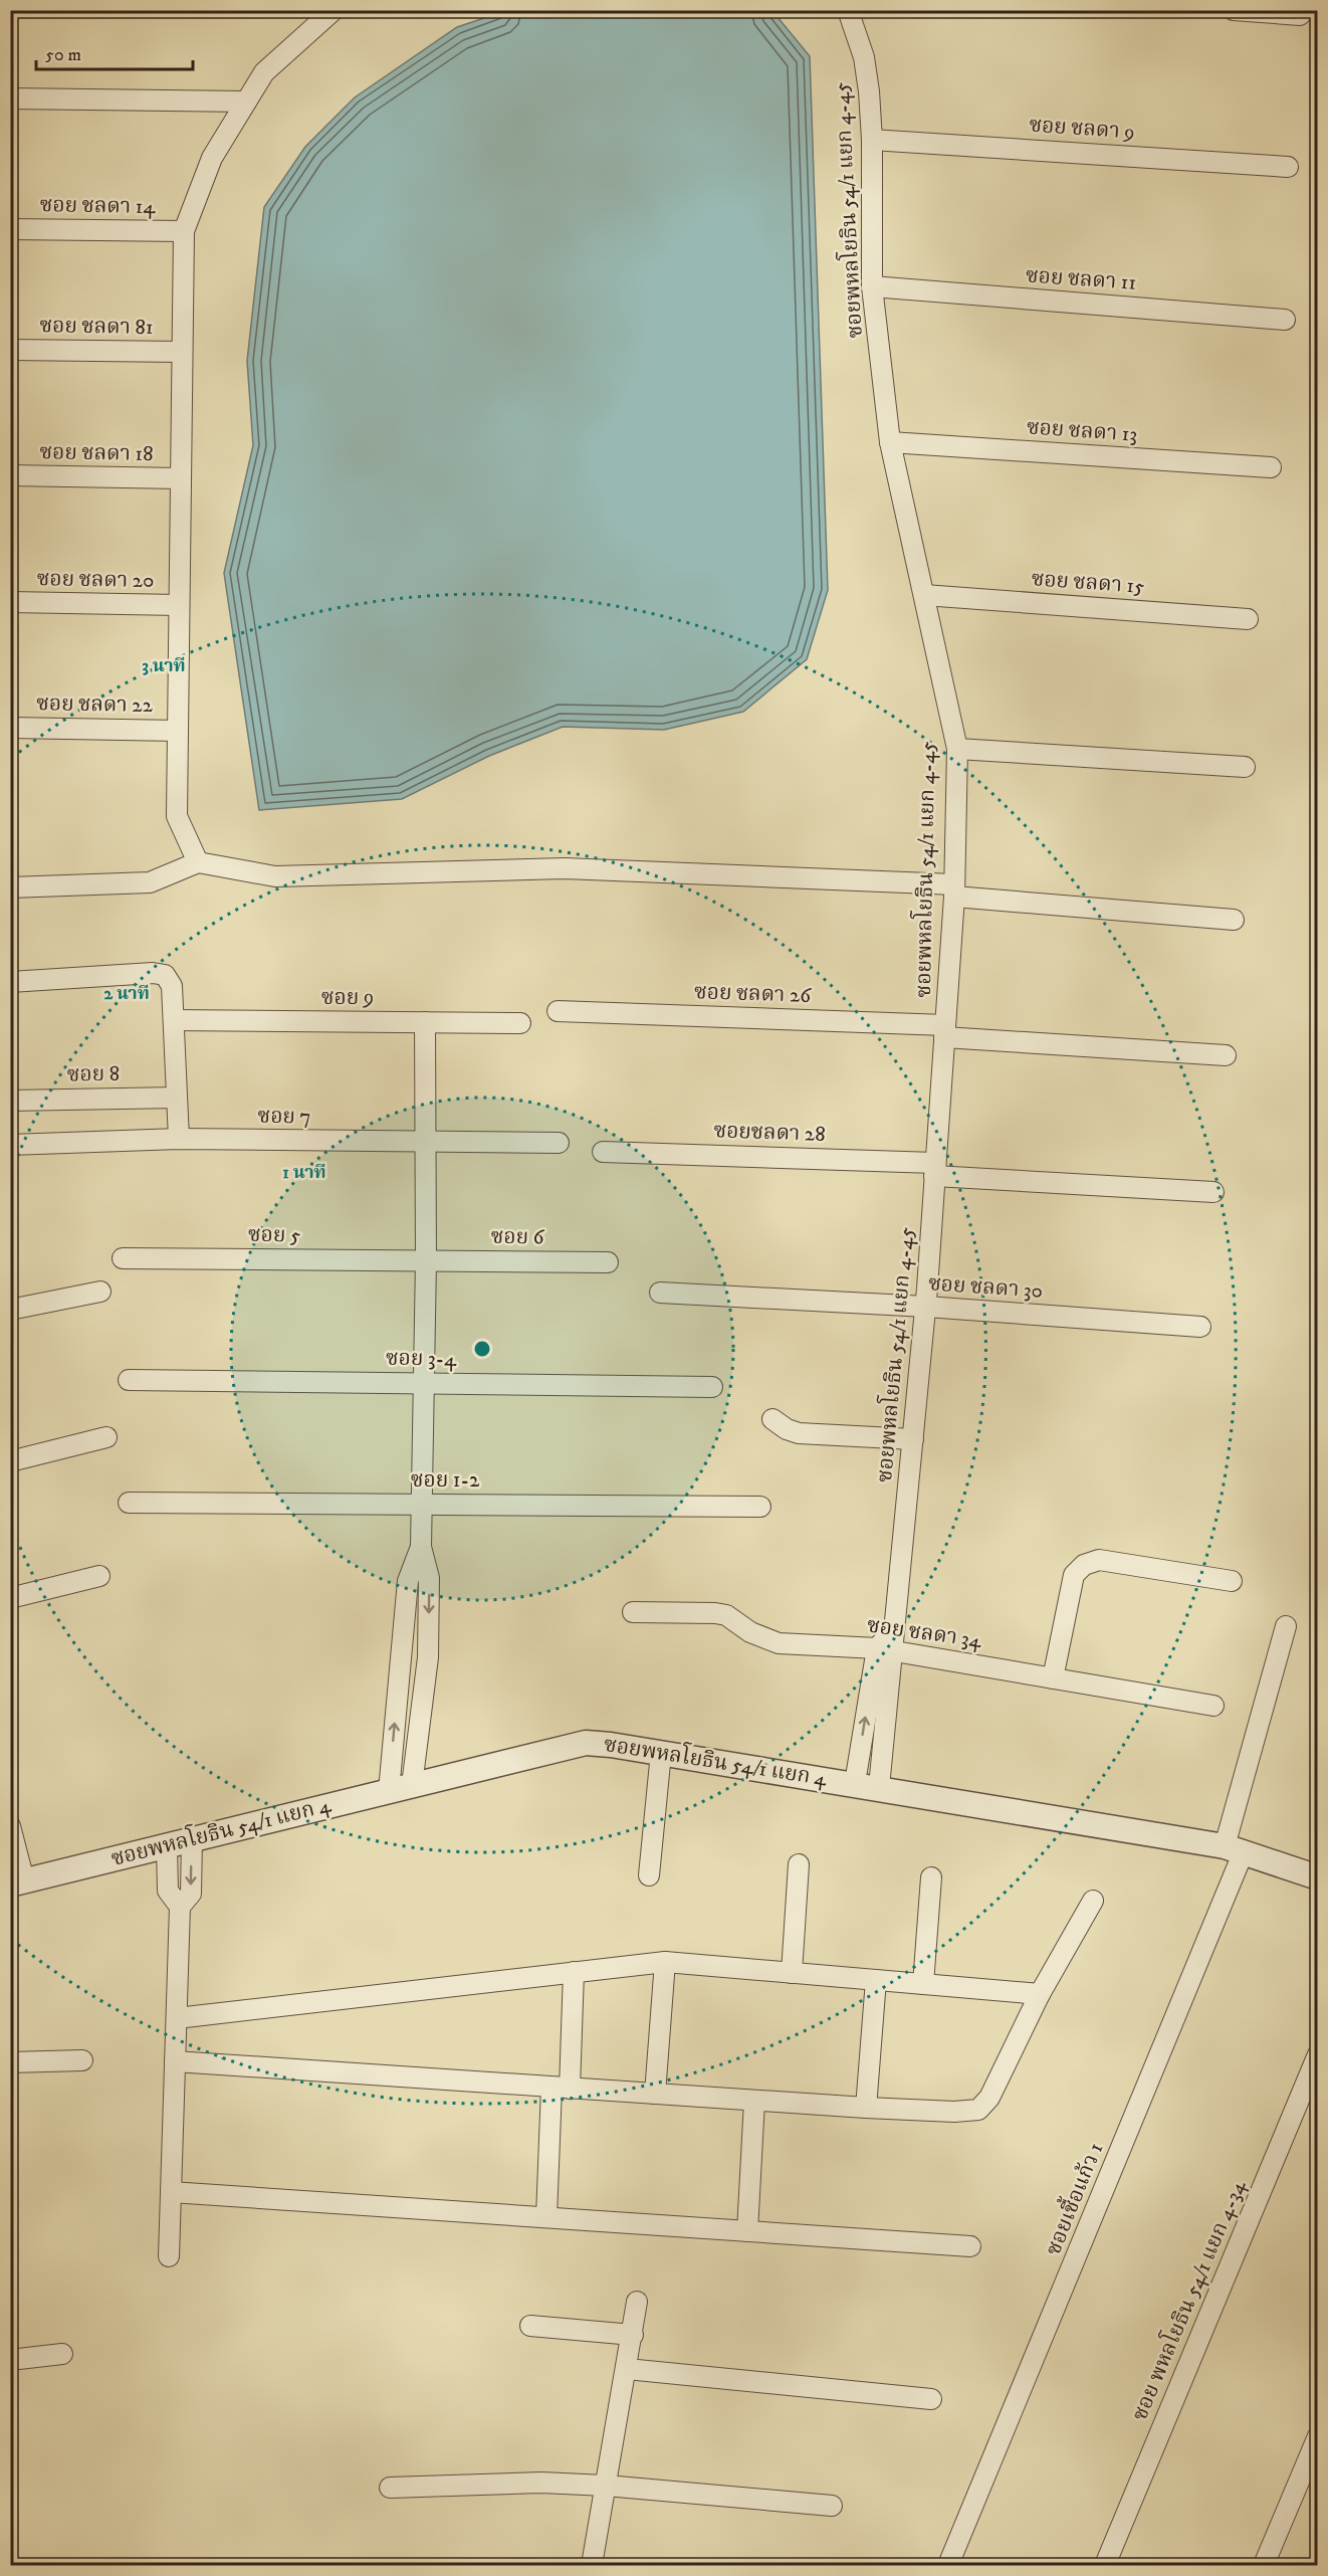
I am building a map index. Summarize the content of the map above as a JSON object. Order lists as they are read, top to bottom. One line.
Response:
{"streets":{"street":["ซอย ชลดา 9","ซอย ชลดา 14","ซอยพหลโยธิน 54/1 แยก 4-45","ซอย ชลดา 11","ซอย ชลดา 81","ซอย ชลดา 13","ซอย ชลดา 18","ซอย ชลดา 20","ซอย ชลดา 15","ซอย ชลดา 22","ซอย ชลดา 26","ซอย 9","ซอย 8","ซอย 7","ซอยชลดา 28","ซอย 5","ซอย 6","ซอย ชลดา 30","ซอย 3-4","ซอย 1-2","ซอย ชลดา 34","ซอยพหลโยธิน 54/1 แยก 4","ซอยเชื้อแก้ว 1","ซอย พหลโยธิน 54/1 แยก 4-34"]},"crossings":[["ซอย ชลดา 9","ซอยพหลโยธิน 54/1 แยก 4-45"],["ซอยพหลโยธิน 54/1 แยก 4-45","ซอย ชลดา 11"],["ซอยพหลโยธิน 54/1 แยก 4-45","ซอย ชลดา 13"],["ซอยพหลโยธิน 54/1 แยก 4-45","ซอย ชลดา 15"],["ซอยพหลโยธิน 54/1 แยก 4-45","ซอย ชลดา 26"],["ซอยพหลโยธิน 54/1 แยก 4-45","ซอยชลดา 28"],["ซอยพหลโยธิน 54/1 แยก 4-45","ซอย ชลดา 30"],["ซอยพหลโยธิน 54/1 แยก 4-45","ซอย ชลดา 34"],["ซอย 5","ซอย 6"],["ซอยพหลโยธิน 54/1 แยก 4","ซอยเชื้อแก้ว 1"]],"scale_bar":"50 m","rings":["3 นาที","2 นาที","1 นาที"]}
